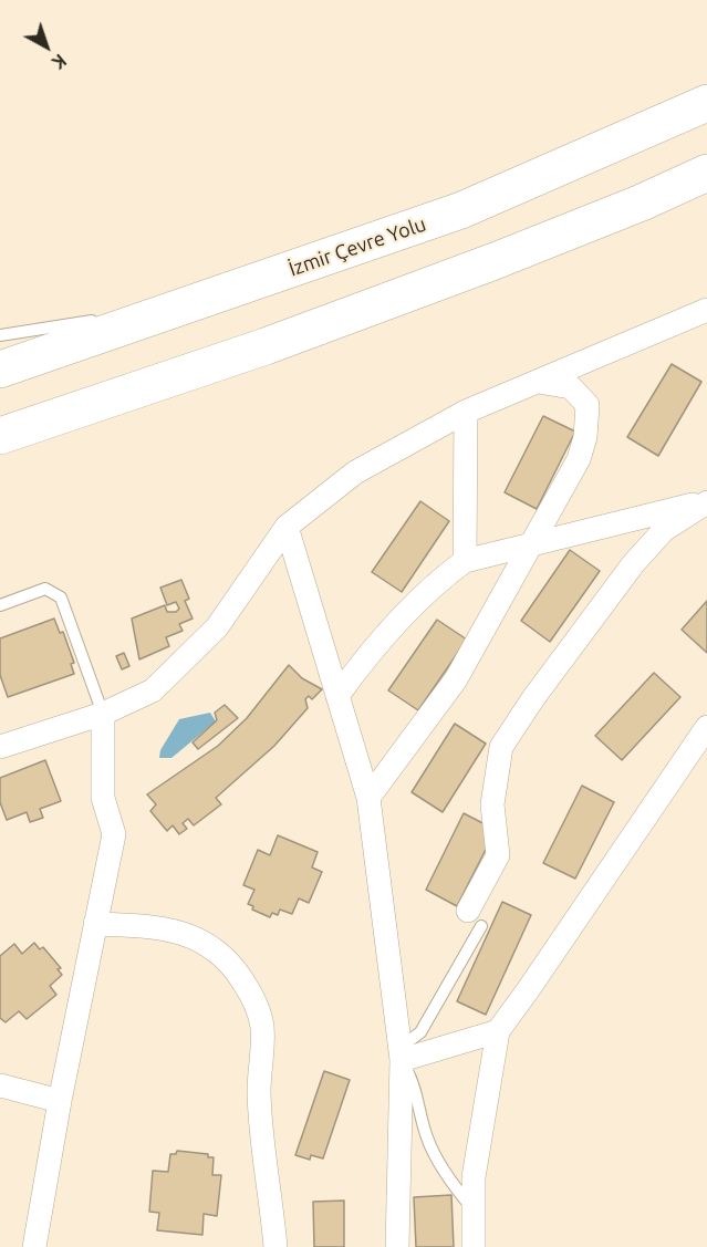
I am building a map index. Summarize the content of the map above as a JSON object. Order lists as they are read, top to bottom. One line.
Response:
{"streets":{"highway":["İzmir Çevre Yolu"]},"north":"bottom right"}
